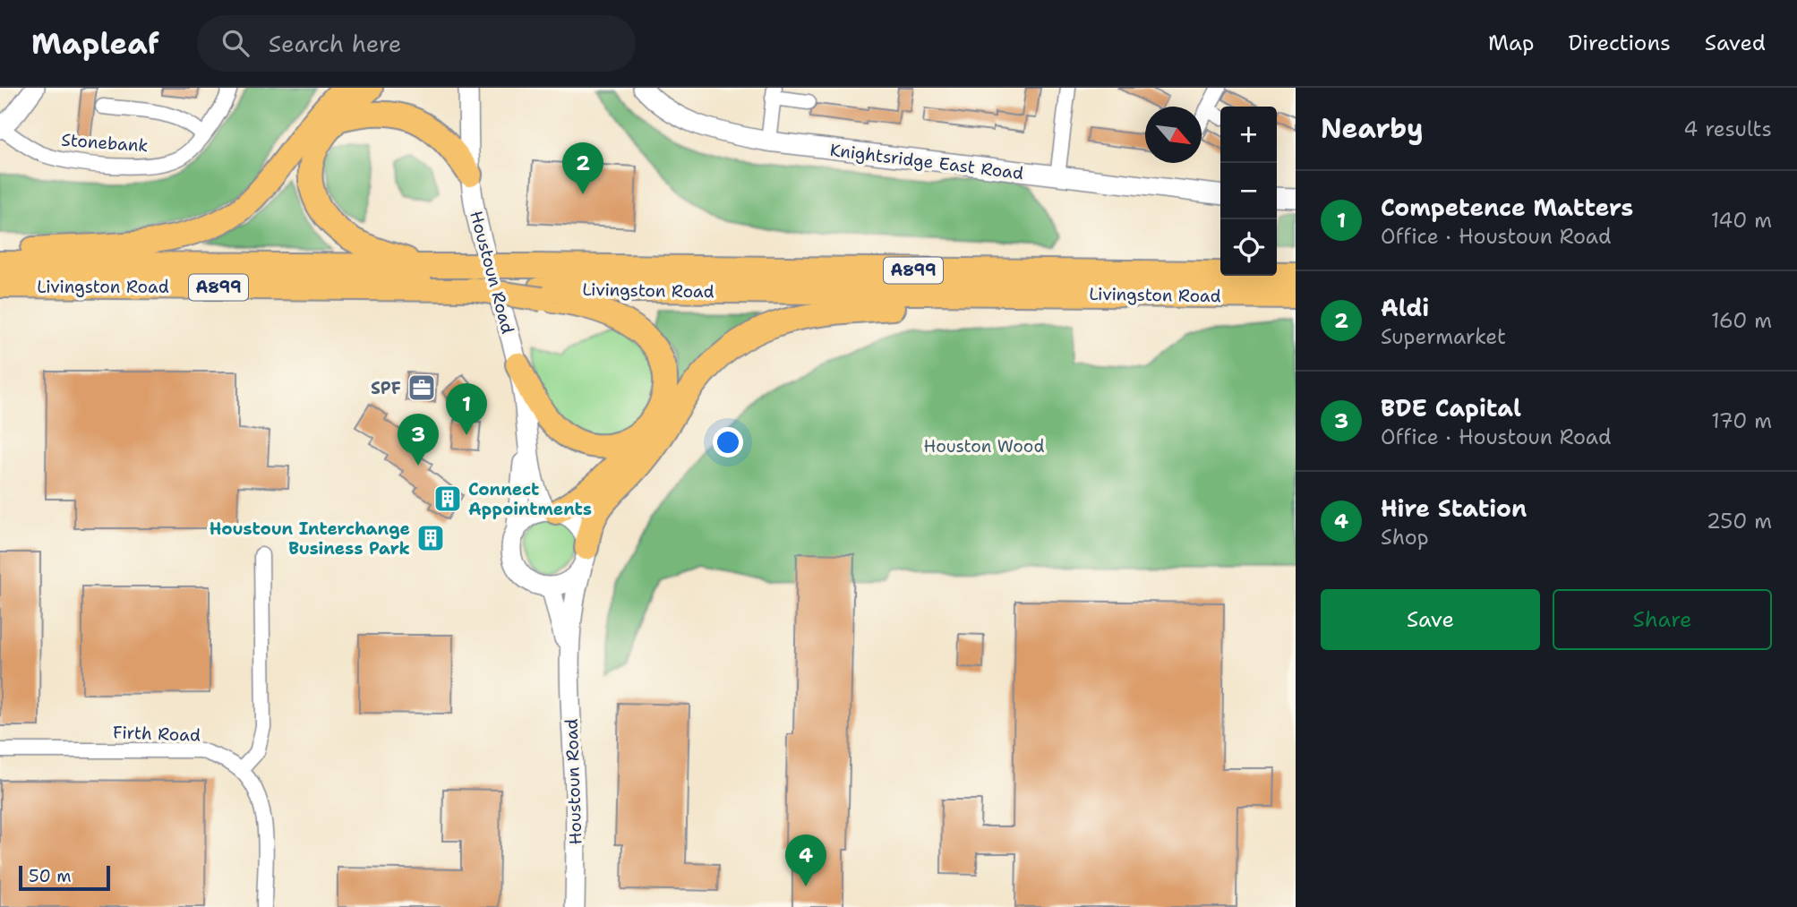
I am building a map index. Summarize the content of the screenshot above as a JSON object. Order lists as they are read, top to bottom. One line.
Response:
{"streets":{"main road":["A899","Livingston Road"],"street":["Stonebank","Knightsridge East Road","Houstoun Road","Firth Road"]},"parks":["Houston Wood"],"places":{"office":["SPF"],"building":["Connect Appointments","Houstoun Interchange Business Park"]},"scale_bar":"50 m","north":"bottom right","page":{"header":"Mapleaf","search":"Search here","nav":["Map","Directions","Saved"],"heading":["Nearby","4 results"],"map_buttons":["+","−"],"pins":["2","1","3","4"],"list":[{"mark":"1","name":"Competence Matters","note":"Office · Houstoun Road","value":"140 m"},{"mark":"2","name":"Aldi","note":"Supermarket","value":"160 m"},{"mark":"3","name":"BDE Capital","note":"Office · Houstoun Road","value":"170 m"},{"mark":"4","name":"Hire Station","note":"Shop","value":"250 m"}],"buttons":["Save","Share"],"scale":"50 m"}}
